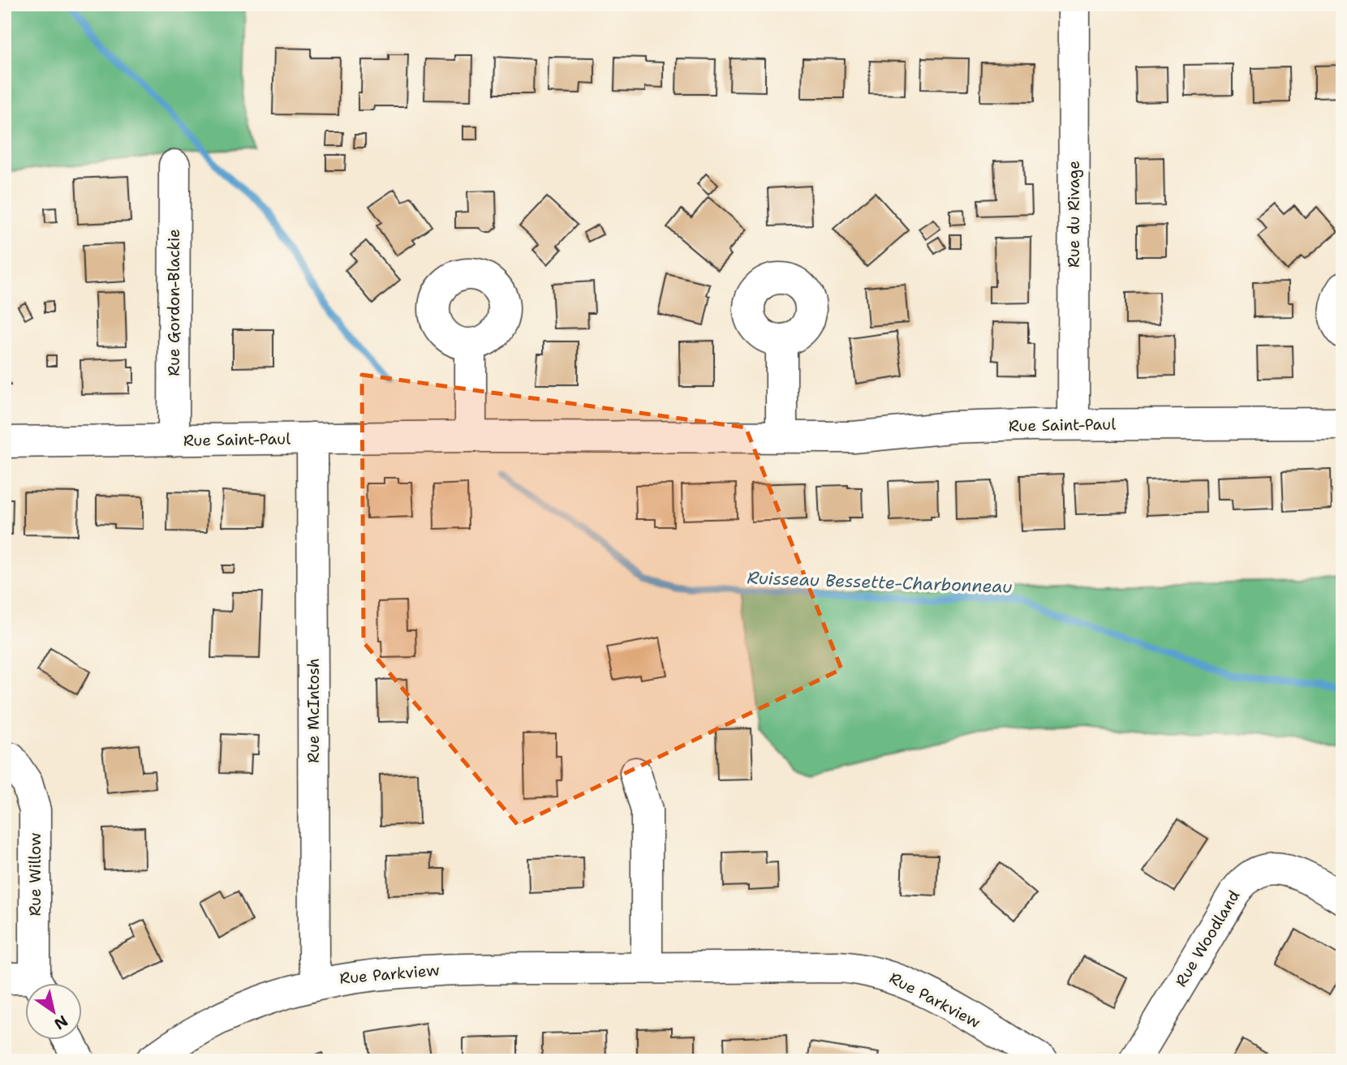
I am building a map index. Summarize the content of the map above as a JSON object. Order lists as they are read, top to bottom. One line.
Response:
{"streets":{"street":["Rue du Rivage","Rue Gordon-Blackie","Rue Saint-Paul","Rue McIntosh","Rue Willow","Rue Woodland","Rue Parkview"]},"crossings":[["Rue du Rivage","Rue Saint-Paul"],["Rue Gordon-Blackie","Rue Saint-Paul"],["Rue Saint-Paul","Rue McIntosh"],["Rue McIntosh","Rue Parkview"]],"water":["Ruisseau Bessette-Charbonneau"],"north":"bottom right"}
